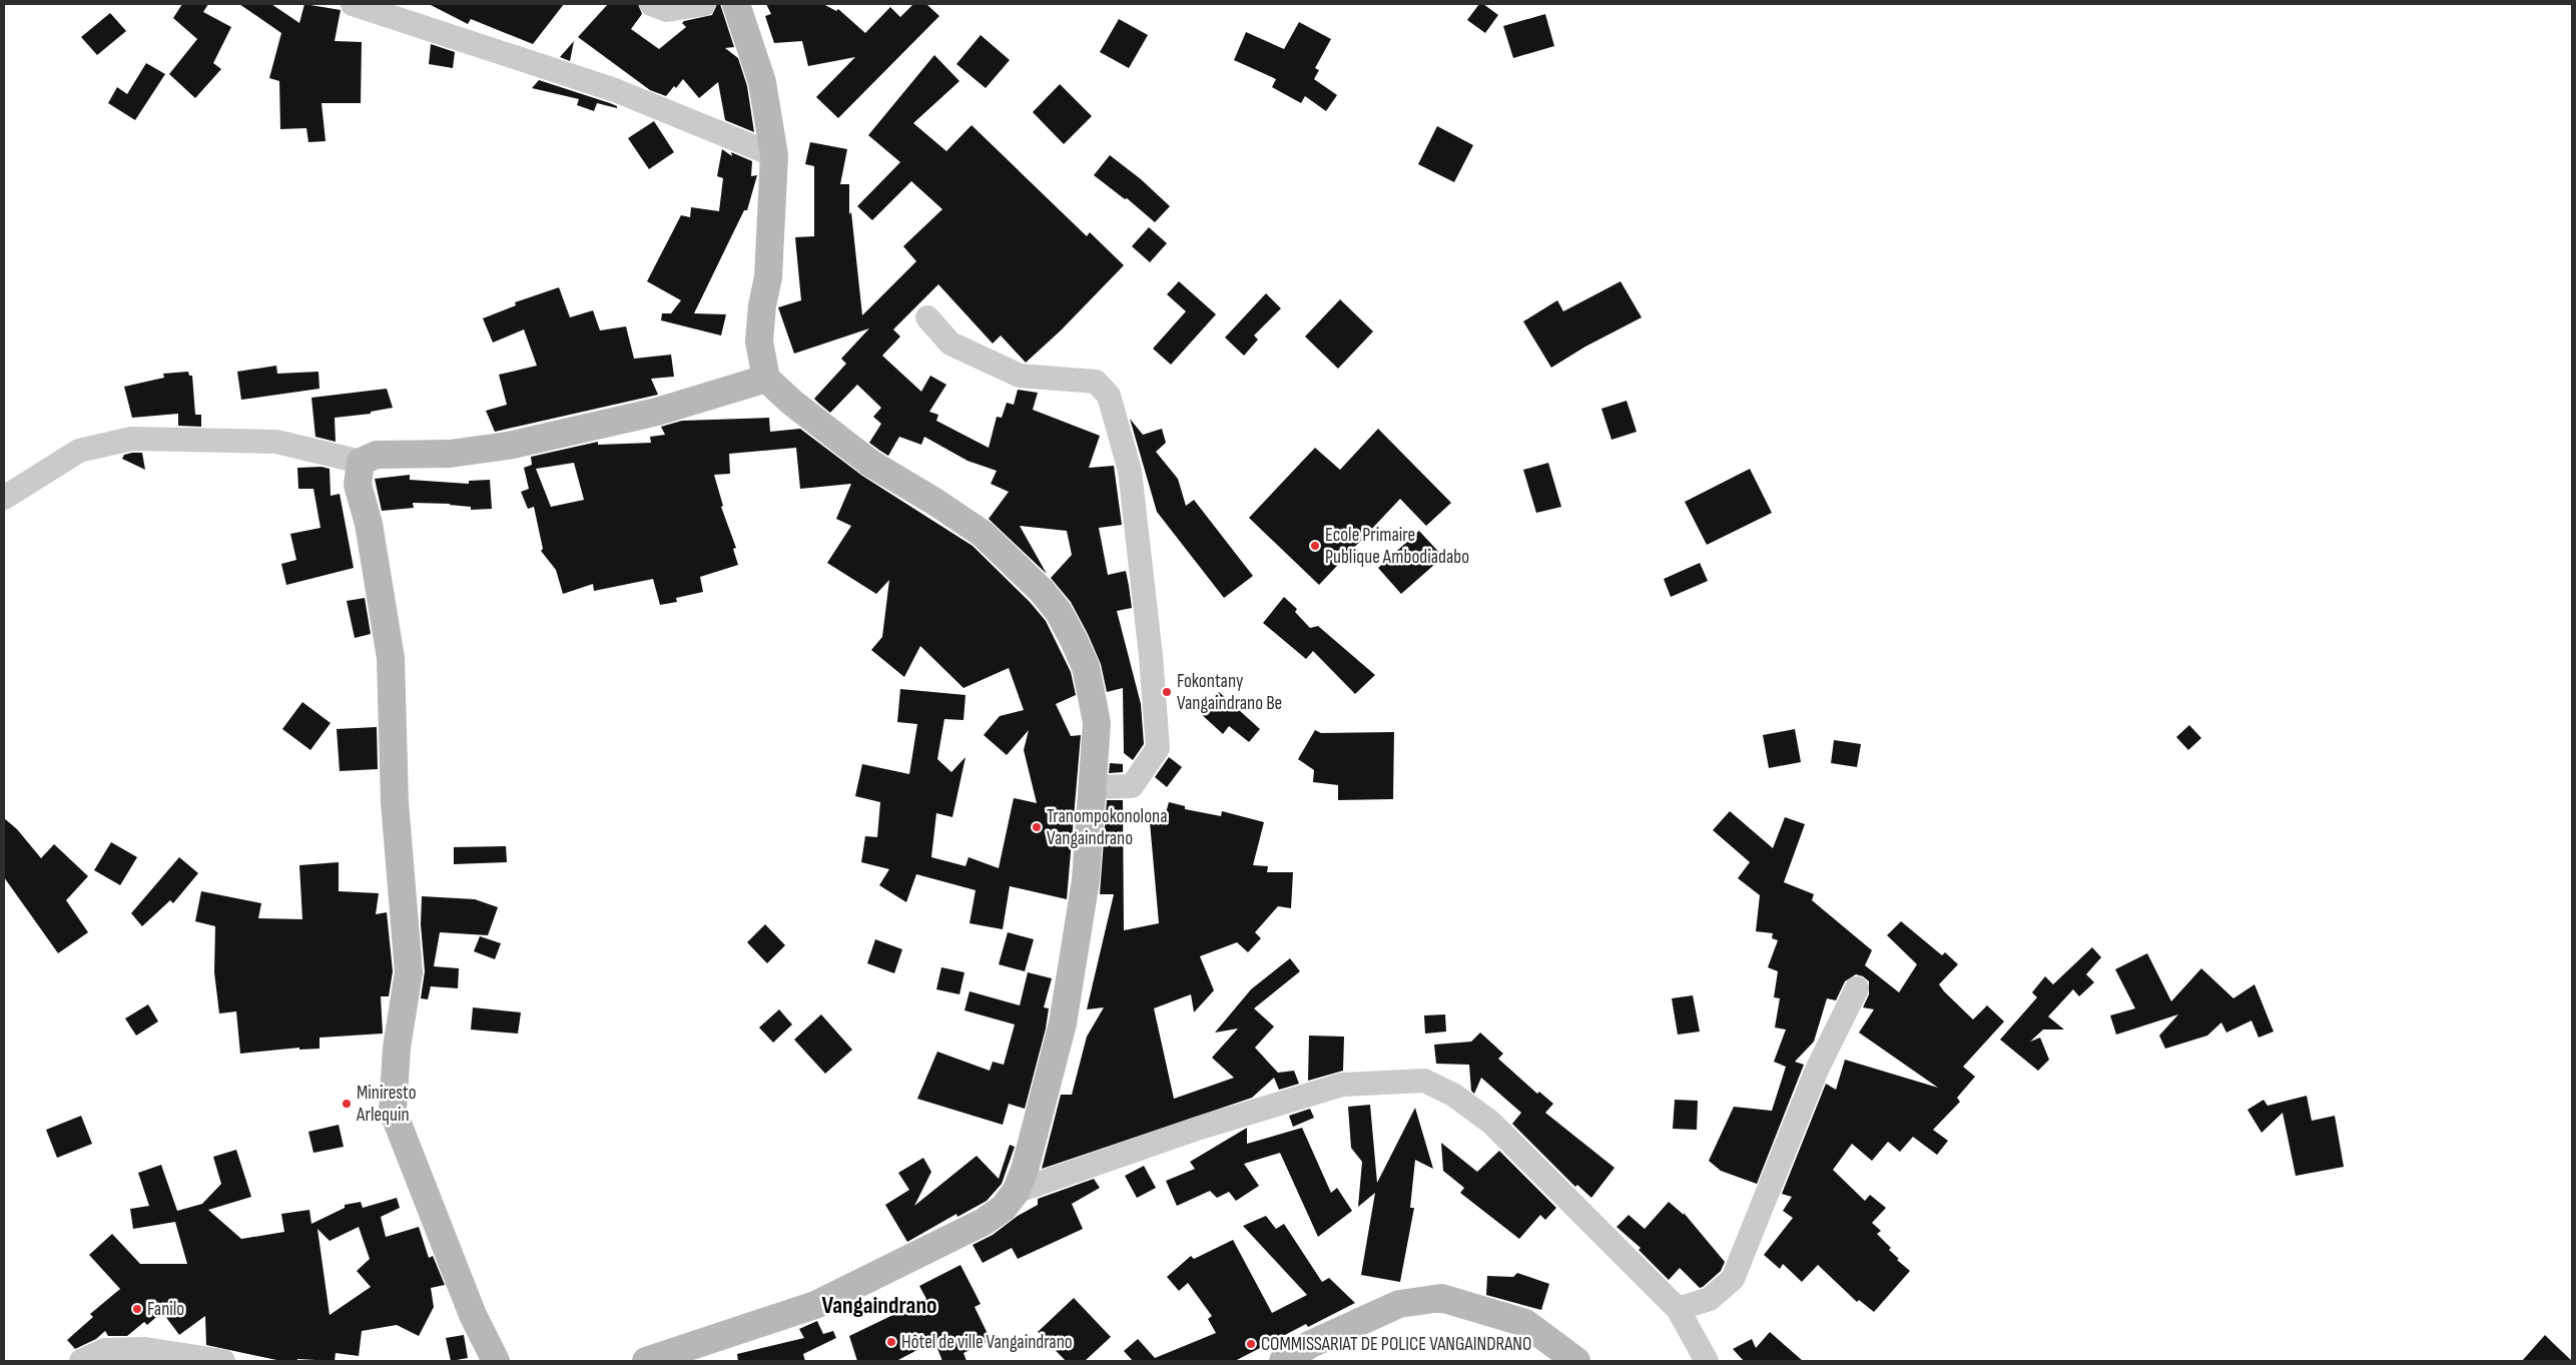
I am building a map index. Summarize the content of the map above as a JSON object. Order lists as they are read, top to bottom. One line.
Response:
{"districts":["Vangaindrano"],"places":["Ecole Primaire Publique Ambodiadabo","Fokontany Vangaindrano Be","Tranompokonolona Vangaindrano","Miniresto Arlequin","Fanilo","Hôtel de ville Vangaindrano","COMMISSARIAT DE POLICE VANGAINDRANO"]}
